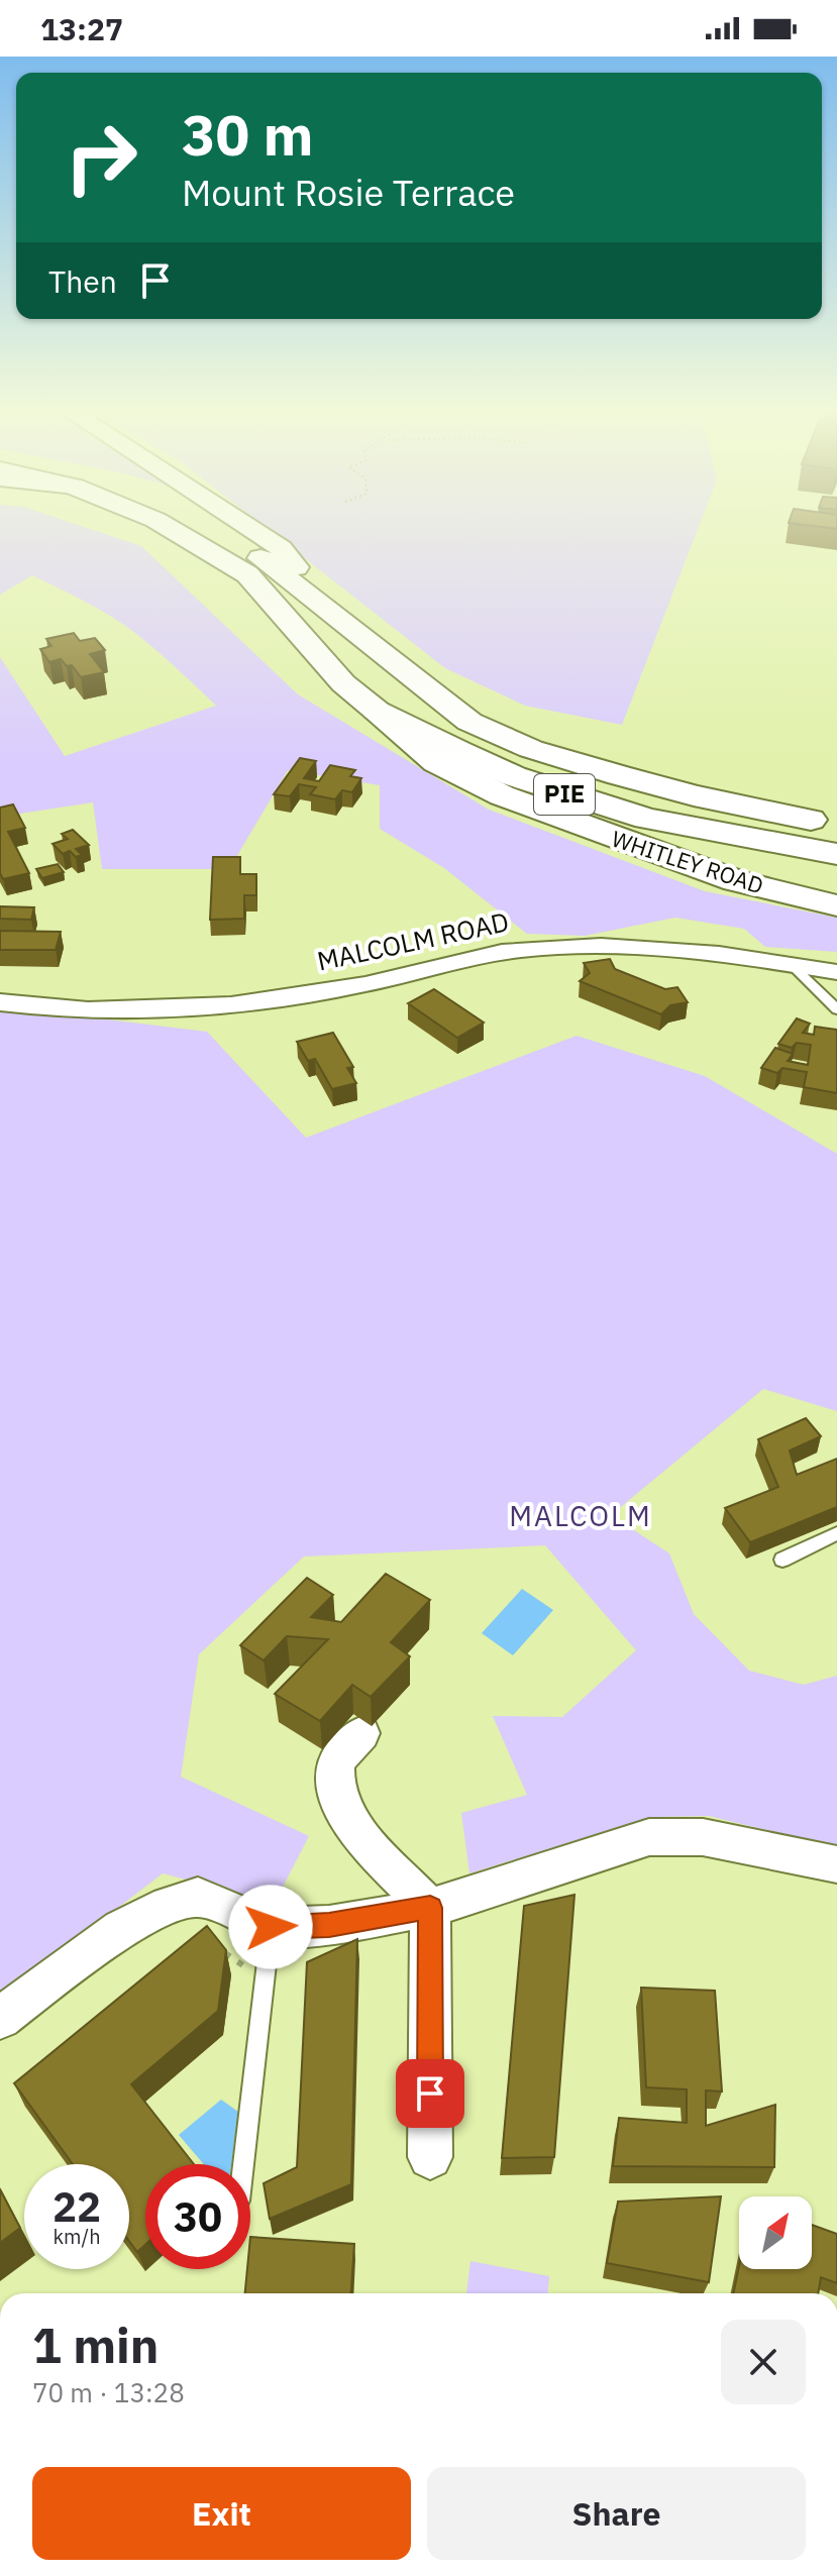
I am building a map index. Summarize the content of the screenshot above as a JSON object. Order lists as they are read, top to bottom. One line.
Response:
{"streets":{"main road":["PIE","WHITLEY ROAD"],"street":["MALCOLM ROAD"]},"crossings":[["PIE","WHITLEY ROAD"]],"districts":["MALCOLM"],"north":"top right","page":{"status":"13:27","turn":["30 m","Mount Rosie Terrace"],"then":"Then","speed":"22 km/h","limit":"30","heading":["1 min","70 m · 13:28"],"buttons":["Exit","Share"]}}
